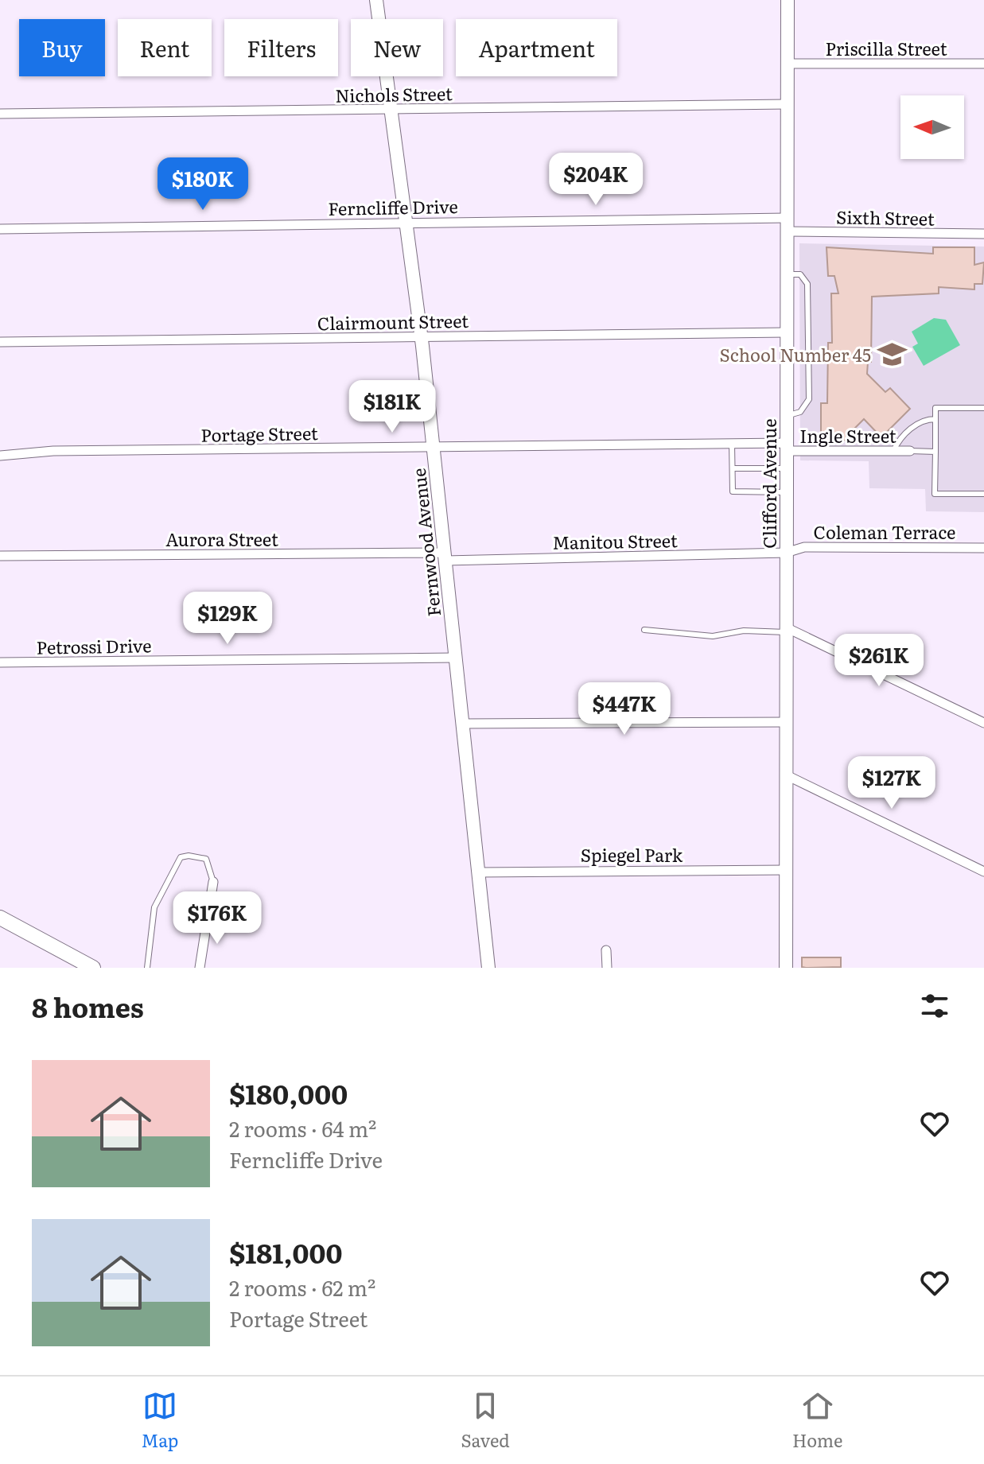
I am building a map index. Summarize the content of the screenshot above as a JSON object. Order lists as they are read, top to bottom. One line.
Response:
{"streets":{"street":["Priscilla Street","Nichols Street","Ferncliffe Drive","Sixth Street","Clairmount Street","Portage Street","Ingle Street","Clifford Avenue","Coleman Terrace","Aurora Street","Manitou Street","Fernwood Avenue","Petrossi Drive","Spiegel Park"]},"crossings":[["Priscilla Street","Clifford Avenue"],["Nichols Street","Clifford Avenue"],["Nichols Street","Fernwood Avenue"],["Ferncliffe Drive","Sixth Street"],["Ferncliffe Drive","Clifford Avenue"],["Ferncliffe Drive","Fernwood Avenue"],["Sixth Street","Clifford Avenue"],["Clairmount Street","Clifford Avenue"],["Clairmount Street","Fernwood Avenue"],["Portage Street","Ingle Street"],["Portage Street","Clifford Avenue"],["Portage Street","Fernwood Avenue"],["Ingle Street","Clifford Avenue"],["Clifford Avenue","Coleman Terrace"],["Clifford Avenue","Manitou Street"],["Clifford Avenue","Spiegel Park"],["Coleman Terrace","Manitou Street"],["Aurora Street","Manitou Street"],["Aurora Street","Fernwood Avenue"],["Manitou Street","Fernwood Avenue"],["Fernwood Avenue","Petrossi Drive"],["Fernwood Avenue","Spiegel Park"]],"places":{"school or university":["School Number 45"]},"north":"left","page":{"chip":["Buy","Rent","Filters","New","Apartment"],"price":["$204K","$180K","$181K","$129K","$261K","$447K","$127K","$176K"],"heading":"8 homes","list":[{"name":"$180,000","note":"2 rooms · 64 m² · Ferncliffe Drive"},{"name":"$181,000","note":"2 rooms · 62 m² · Portage Street"}],"tabs":["Map","Saved","Home"]}}
